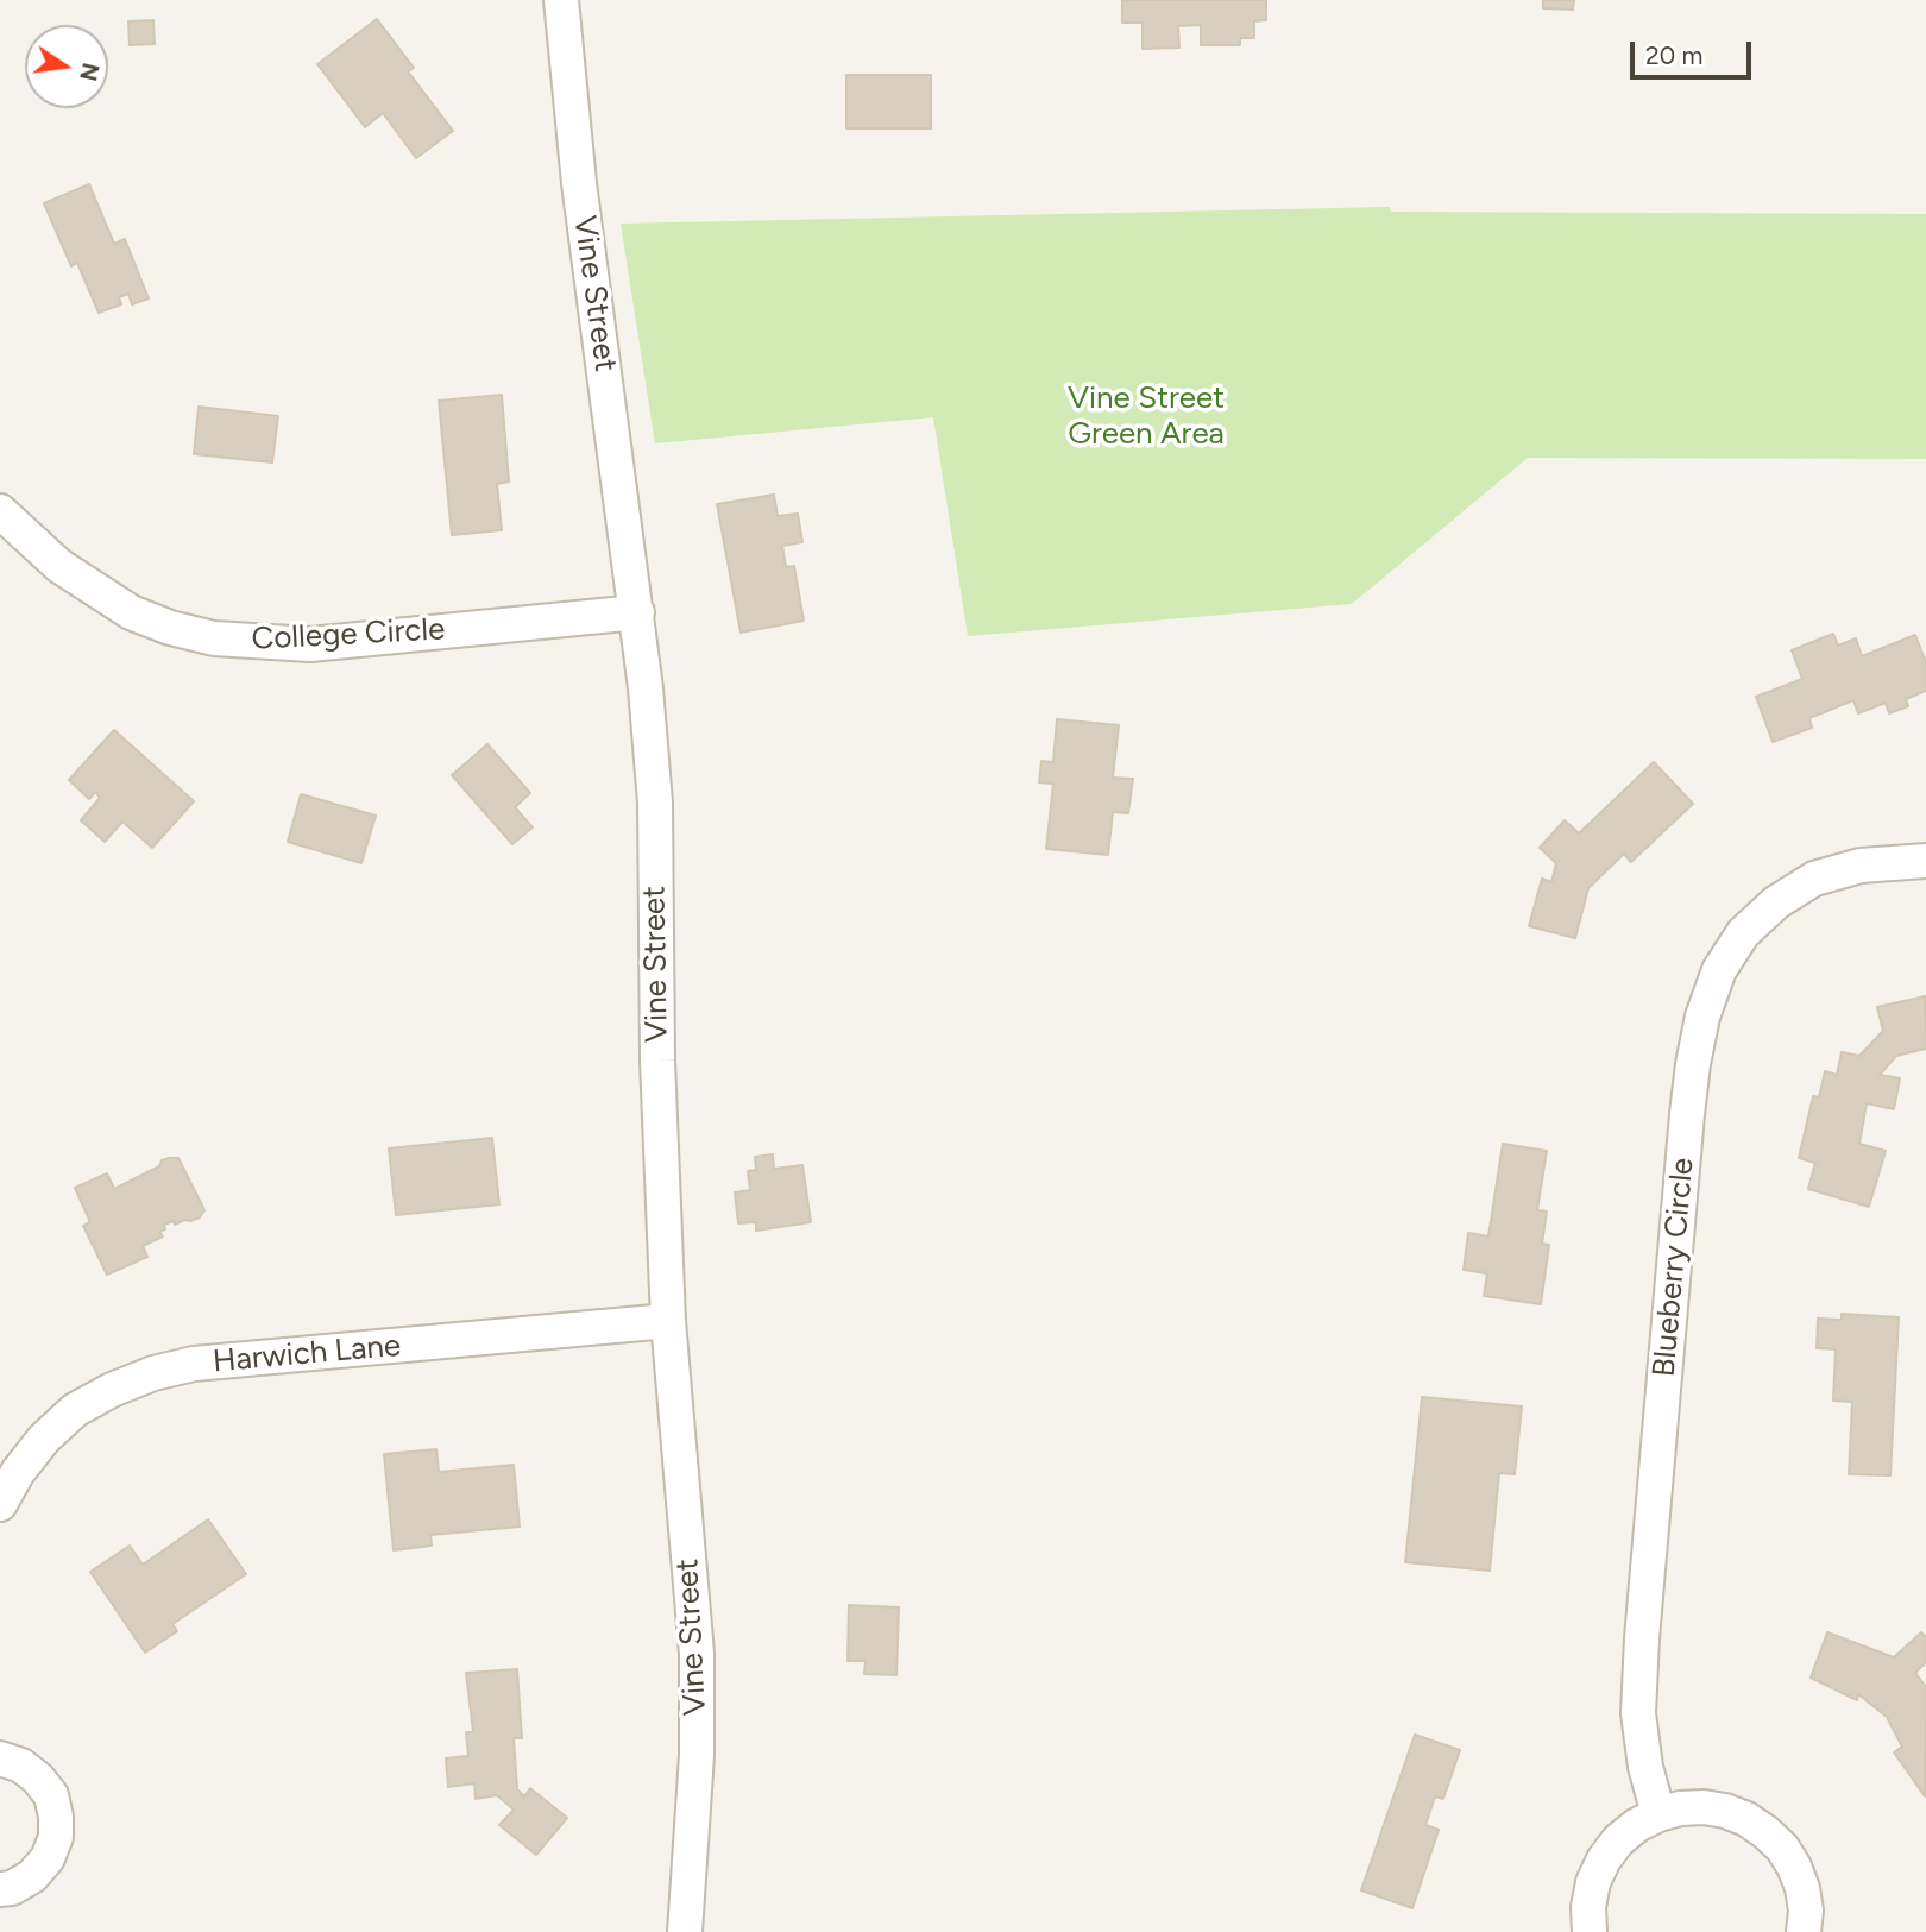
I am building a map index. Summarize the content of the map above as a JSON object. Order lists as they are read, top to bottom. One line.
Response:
{"streets":{"street":["Vine Street","College Circle","Blueberry Circle","Harwich Lane"]},"crossings":[["Vine Street","College Circle"],["Vine Street","Harwich Lane"]],"parks":["Vine Street Green Area"],"scale_bar":"20 m","north":"right"}
